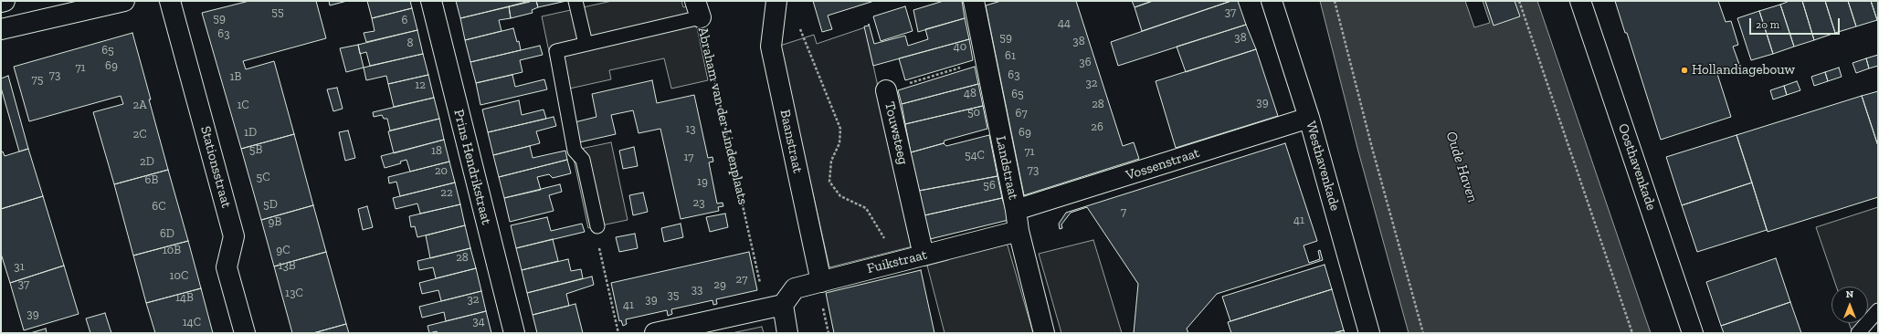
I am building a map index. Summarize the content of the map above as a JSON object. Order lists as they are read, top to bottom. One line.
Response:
{"streets":{"street":["Touwsteeg","Baanstraat","Vossenstraat","Westhavenkade","Stationsstraat","Prins Hendrikstraat","Oosthavenkade","Landstraat","Fuikstraat"],"lane":["Abraham van der Lindenplaats"]},"crossings":[["Abraham van der Lindenplaats","Fuikstraat"],["Touwsteeg","Landstraat"],["Touwsteeg","Fuikstraat"],["Baanstraat","Fuikstraat"],["Vossenstraat","Westhavenkade"],["Vossenstraat","Landstraat"],["Landstraat","Fuikstraat"]],"water":["Oude Haven"],"places":["Hollandiagebouw"],"house_numbers":["55","37","59","6","44","63","59","38","38","8","40","65","61","36","69","71","73","63","1B","75","32","12","48","65","39","28","2A","1C","50","67","26","13","1D","69","2C","5B","18","71","54C","17","2D","73","20","5C","6B","19","56","22","23","5D","6C","7","41","9B","6D","10B","9C","28","13B","31","10C","27","37","29","33","13C","35","14B","32","39","41","39","34","14C"],"scale_bar":"20 m","north":"top"}
